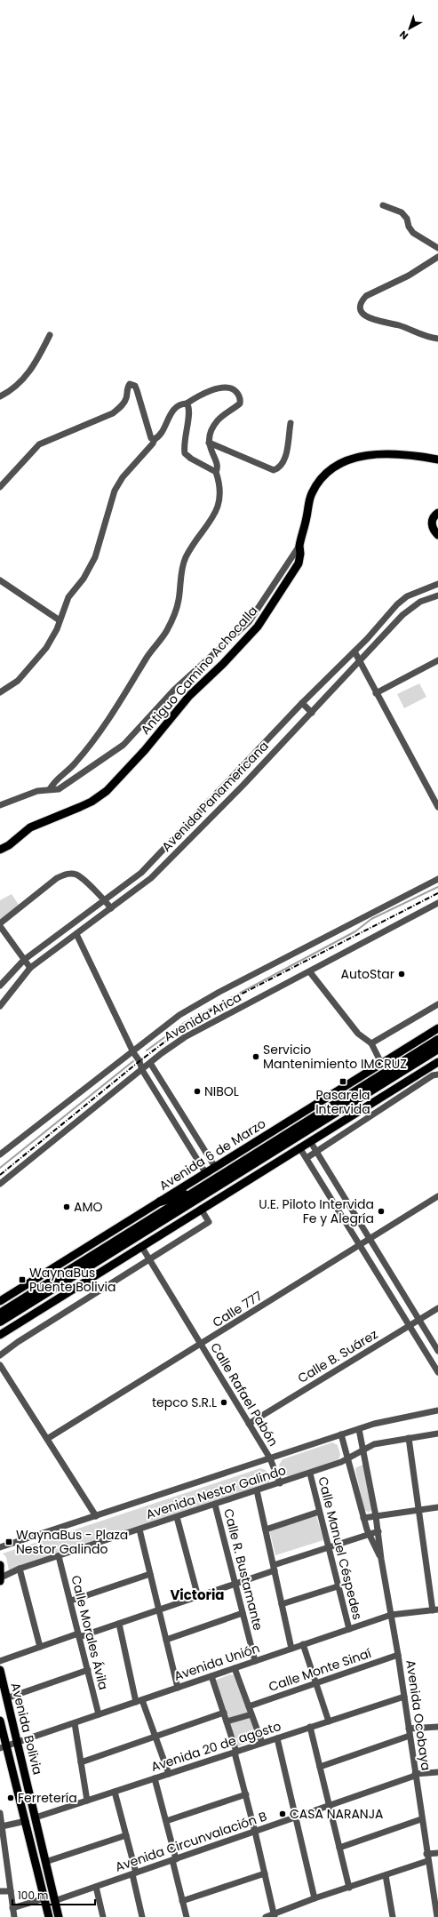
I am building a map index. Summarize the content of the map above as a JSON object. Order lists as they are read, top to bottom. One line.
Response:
{"streets":{"highway":["Avenida 6 de Marzo"],"main road":["Antiguo Camino Achocalla","Avenida Bolivia"],"street":["Avenida Panamericana","Avenida Arica","Calle 777","Calle B. Suárez","Calle Rafael Pabón","Avenida Nestor Galindo","Calle Manuel Céspedes","Calle R. Bustamante","Calle Morales Ávila","Avenida Unión","Calle Monte Sinaí","Avenida Ocobaya","Avenida 20 de agosto","Avenida Circunvalación B"]},"crossings":[["Calle 777","Calle Rafael Pabón"],["Calle B. Suárez","Calle Rafael Pabón"],["Calle Rafael Pabón","Avenida Nestor Galindo"],["Avenida Nestor Galindo","Calle Manuel Céspedes"],["Avenida Nestor Galindo","Calle R. Bustamante"],["Avenida Nestor Galindo","Calle Morales Ávila"],["Avenida Nestor Galindo","Avenida Ocobaya"],["Calle Manuel Céspedes","Avenida Unión"],["Calle R. Bustamante","Avenida Unión"],["Calle Morales Ávila","Avenida Unión"],["Avenida Unión","Avenida Ocobaya"],["Avenida Unión","Avenida Bolivia"],["Calle Monte Sinaí","Avenida Ocobaya"],["Avenida Ocobaya","Avenida 20 de agosto"],["Avenida Ocobaya","Avenida Circunvalación B"],["Avenida Bolivia","Avenida 20 de agosto"],["Avenida Bolivia","Avenida Circunvalación B"]],"districts":["Victoria"],"places":{"other":["AutoStar","Servicio Mantenimiento IMCRUZ","NIBOL","AMO","U.E. Piloto Intervida Fe y Alegría","tepco S.R.L","Ferretería","CASA NARANJA"],"transit":["Pasarela Intervida","WaynaBus Puente Bolivia","WaynaBus - Plaza Nestor Galindo"]},"scale_bar":"100 m","north":"bottom left"}
